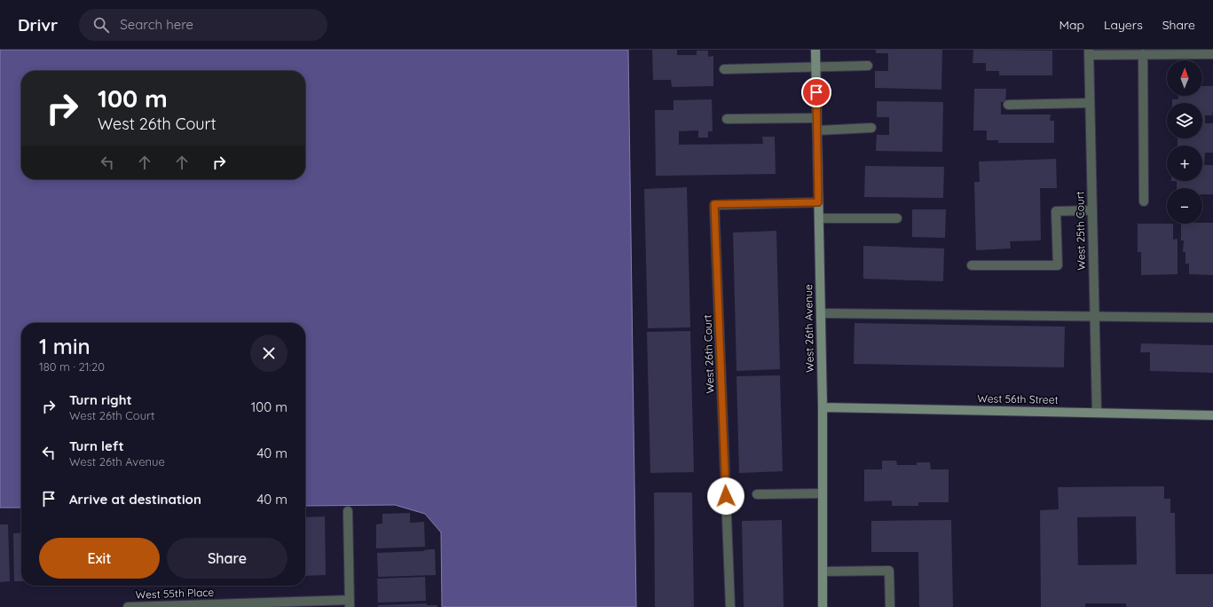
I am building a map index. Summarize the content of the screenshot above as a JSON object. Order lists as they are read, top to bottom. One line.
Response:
{"streets":{"street":["West 25th Court","West 26th Avenue","West 26th Court","West 56th Street","West 55th Place"]},"crossings":[["West 25th Court","West 56th Street"],["West 26th Avenue","West 26th Court"],["West 26th Avenue","West 56th Street"]],"north":"top","page":{"header":"Drivr","search":"Search here","nav":["Map","Layers","Share"],"map_buttons":["+","−"],"turn":["100 m","West 26th Court"],"heading":["1 min","180 m · 21:20"],"list":[{"name":"Turn right","note":"West 26th Court","value":"100 m"},{"name":"Turn left","note":"West 26th Avenue","value":"40 m"},{"name":"Arrive at destination","value":"40 m"}],"buttons":["Exit","Share"]}}
